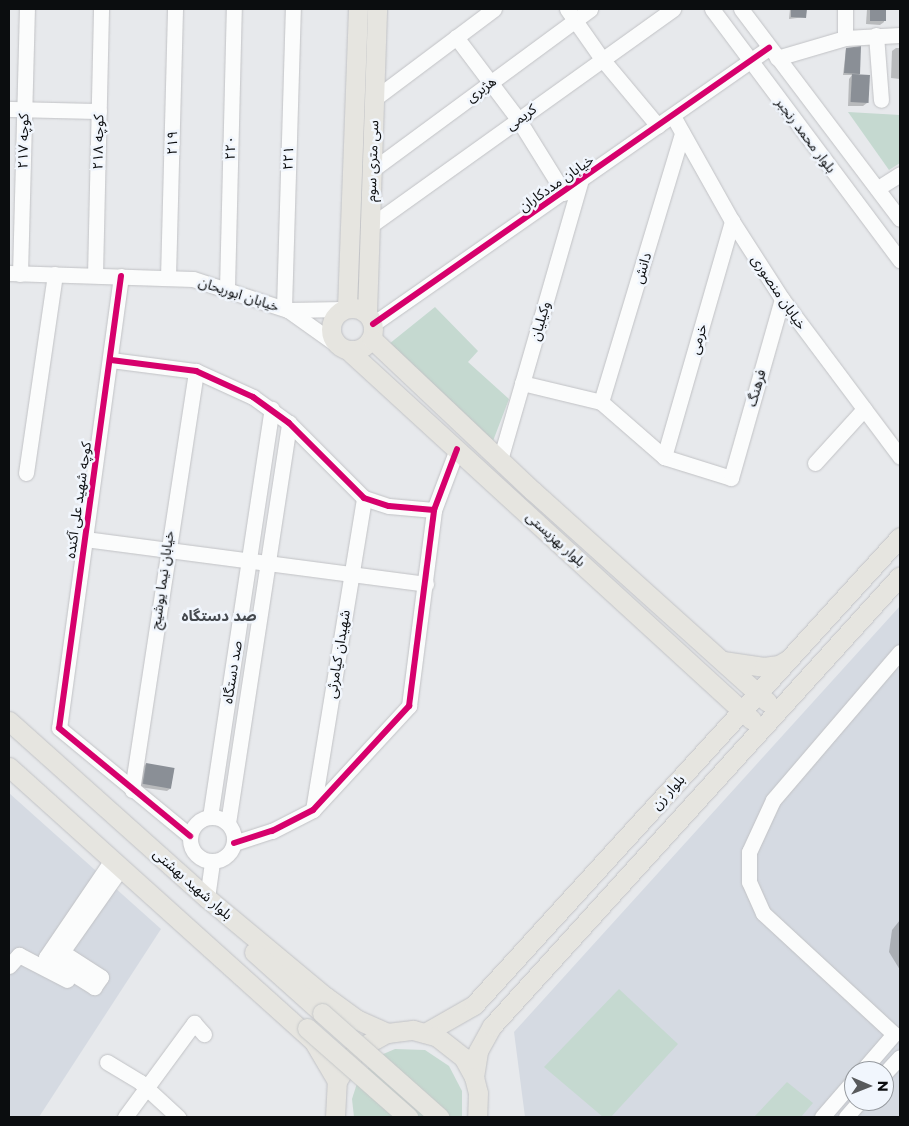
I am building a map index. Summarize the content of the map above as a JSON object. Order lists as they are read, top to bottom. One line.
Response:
{"streets":{"main road":["سی متری سوم","بلوار بهزیستی","بلوار زن","بلوار شهید بهشتی"],"street":["هژبری","کریمی","بلوار محمد رنجبر","کوچه ۲۱۷","کوچه ۲۱۸","۲۱۹","۲۲۰","۲۲۱","خیابان مددکاران","دانش","خیابان منصوری","خیابان ابوریحان","وکیلیان","خرمی","فرهنگ","کوچه شهید علی آکنده","خیابان نیما یوشیج","شهیدان کیامرثی","صد دستگاه"]},"crossings":[["هژبری","سی متری سوم"],["کریمی","سی متری سوم"],["بلوار محمد رنجبر","خیابان مددکاران"],["کوچه ۲۱۷","خیابان ابوریحان"],["کوچه ۲۱۸","خیابان ابوریحان"],["۲۱۹","خیابان ابوریحان"],["۲۲۰","خیابان ابوریحان"],["۲۲۱","خیابان ابوریحان"],["سی متری سوم","خیابان مددکاران"],["سی متری سوم","خیابان ابوریحان"],["سی متری سوم","بلوار بهزیستی"],["خیابان مددکاران","خیابان منصوری"],["خیابان مددکاران","خیابان ابوریحان"],["خیابان مددکاران","وکیلیان"],["خیابان مددکاران","بلوار بهزیستی"],["دانش","خیابان منصوری"],["خیابان منصوری","خرمی"],["خیابان منصوری","فرهنگ"],["خیابان ابوریحان","کوچه شهید علی آکنده"],["خیابان ابوریحان","بلوار بهزیستی"],["وکیلیان","بلوار بهزیستی"],["خرمی","فرهنگ"],["کوچه شهید علی آکنده","خیابان نیما یوشیج"],["بلوار بهزیستی","بلوار زن"]],"districts":["صد دستگاه"],"north":"right"}
